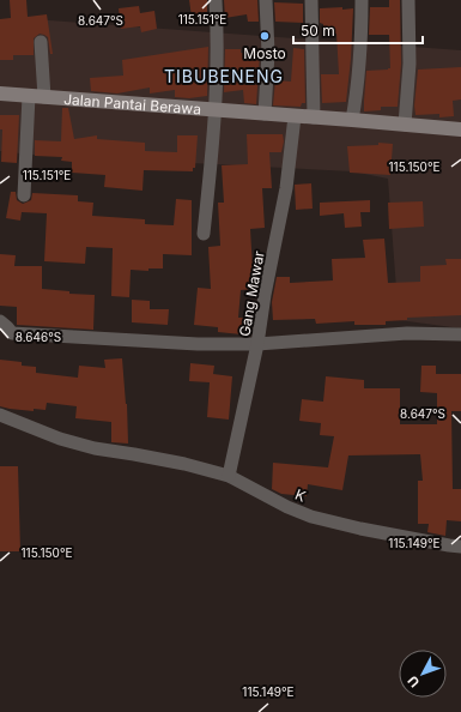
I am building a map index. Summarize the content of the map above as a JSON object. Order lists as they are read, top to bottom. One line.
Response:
{"streets":{"street":["Jalan Pantai Berawa","Gang Mawar","K"]},"crossings":[["Jalan Pantai Berawa","Gang Mawar"],["Gang Mawar","K"]],"districts":["TIBUBENENG"],"places":["Mosto"],"scale_bar":"50 m","north":"bottom left","coordinates":["115.151°E","8.647°S","115.150°E","8.646°S","115.149°E"]}
